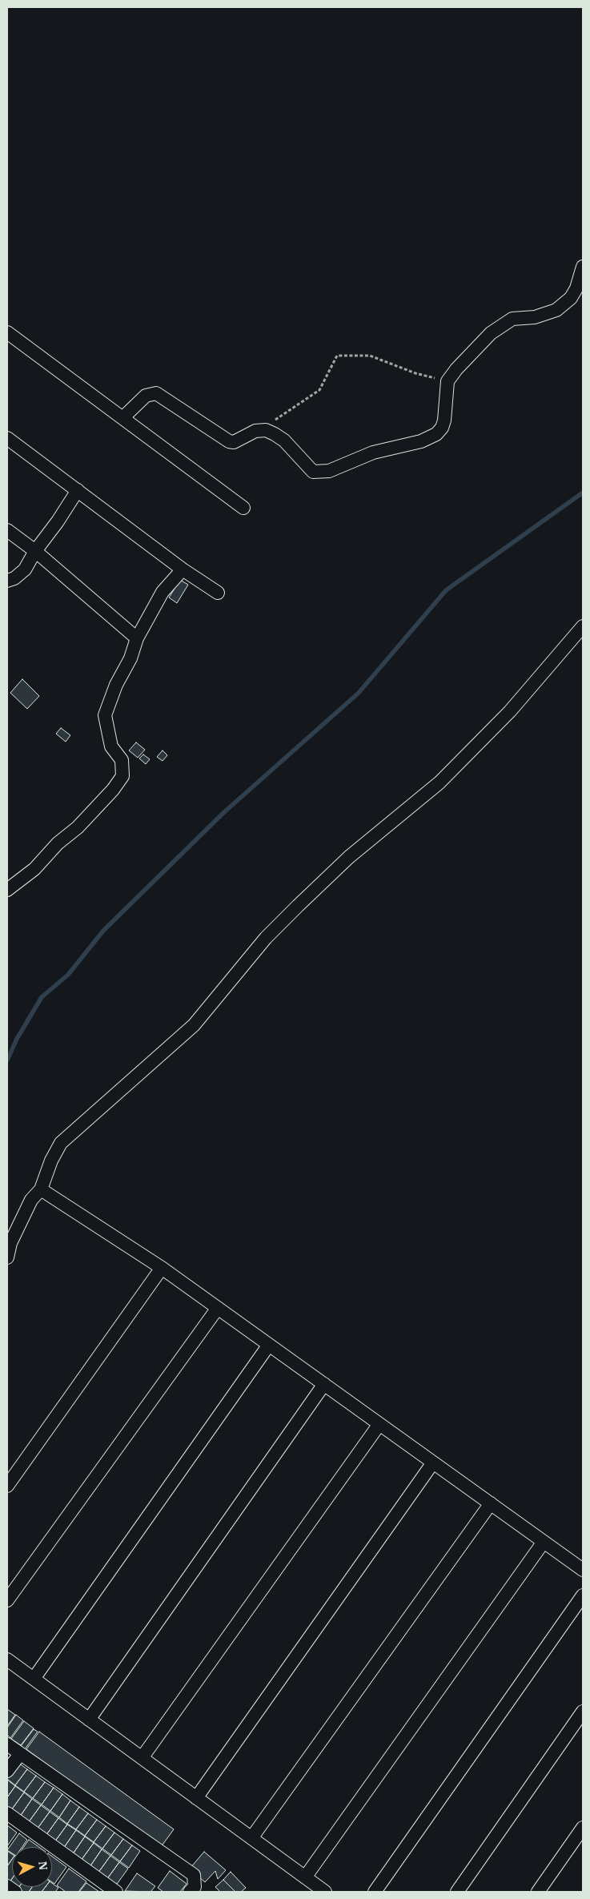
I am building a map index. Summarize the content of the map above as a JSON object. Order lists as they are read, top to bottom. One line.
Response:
{"north":"right"}
